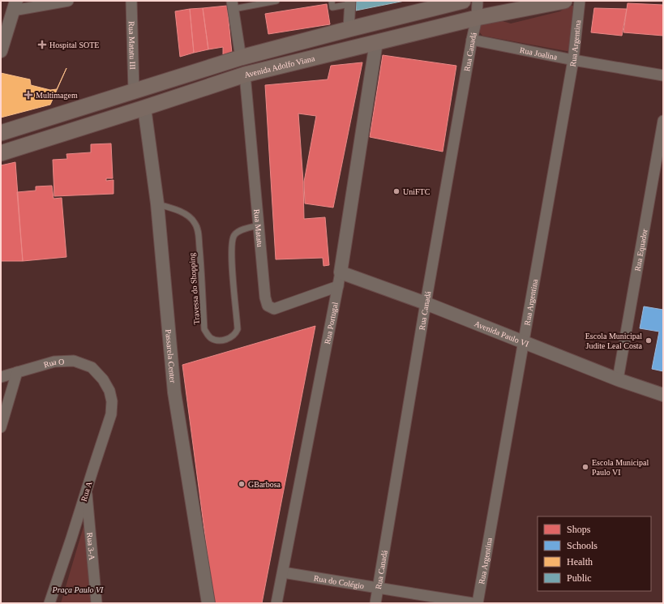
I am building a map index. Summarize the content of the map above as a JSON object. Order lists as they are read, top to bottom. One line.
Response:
{"streets":{"main road":["Avenida Adolfo Viana"],"street":["Rua Argentina","Rua Matatu III","Rua Canadá","Rua Joalina","Rua Matatu","Rua Equador","Rua Portugal","Avenida Paulo VI","Passarela Center","Rua O","Rua A","Rua 3-A","Rua do Colégio"],"lane":["Travessa do Shopping"]},"crossings":[["Rua Argentina","Rua Joalina"],["Rua Argentina","Avenida Paulo VI"],["Rua Canadá","Rua Joalina"],["Rua Canadá","Avenida Adolfo Viana"],["Rua Canadá","Avenida Paulo VI"],["Rua Canadá","Rua do Colégio"],["Avenida Adolfo Viana","Rua Matatu"],["Avenida Adolfo Viana","Rua Portugal"],["Avenida Adolfo Viana","Passarela Center"],["Rua Matatu","Travessa do Shopping"],["Rua Matatu","Rua Portugal"],["Rua Equador","Avenida Paulo VI"],["Travessa do Shopping","Passarela Center"],["Rua Portugal","Avenida Paulo VI"],["Rua Portugal","Rua do Colégio"],["Rua O","Rua A"],["Rua A","Rua 3-A"]],"parks":["Praça Paulo VI"],"places":{"health":["Hospital SOTE","Multimagem"],"other":["UniFTC","Escola Municipal Judite Leal Costa","Escola Municipal Paulo VI","GBarbosa"]},"legend":["Shops","Schools","Health","Public"]}
